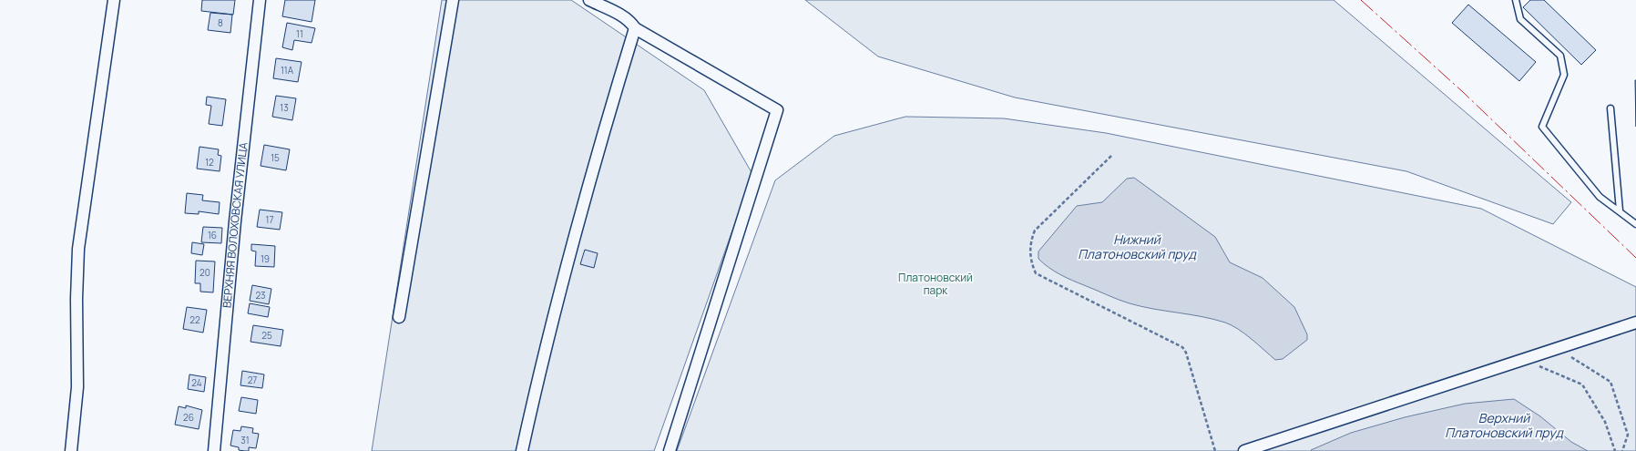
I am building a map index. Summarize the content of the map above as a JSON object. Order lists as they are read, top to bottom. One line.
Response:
{"streets":{"street":["ВЕРХНЯЯ ВОЛОХОВСКАЯ УЛИЦА"]},"water":["Нижний Платоновский пруд","Верхний Платоновский пруд"],"parks":["Платоновский парк"],"house_numbers":["8","11","11А","13","15","12","17","16","19","20","23","22","25","27","24","26","31"]}
